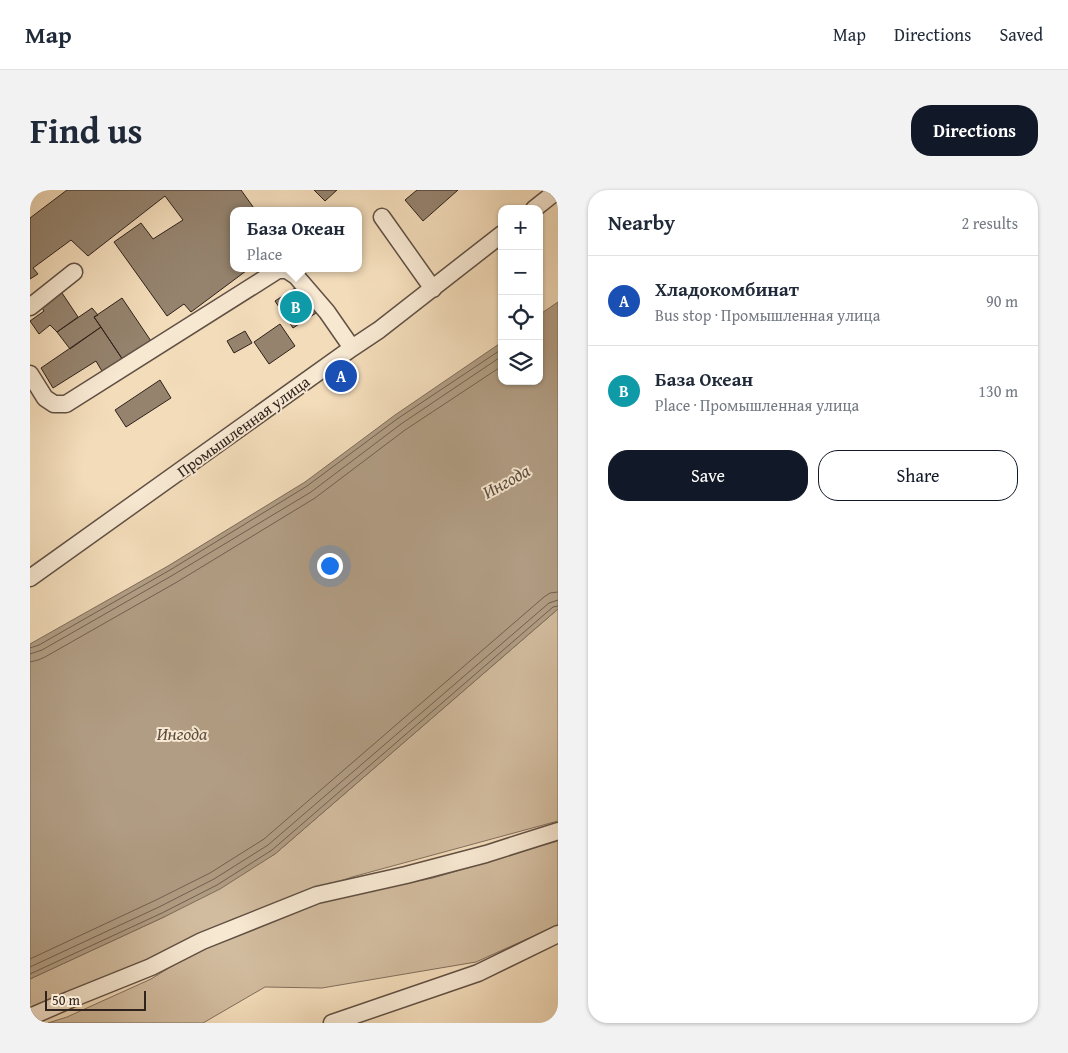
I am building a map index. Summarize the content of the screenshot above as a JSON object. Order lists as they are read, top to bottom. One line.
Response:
{"streets":{"street":["Промышленная улица"]},"water":["Ингода"],"scale_bar":"50 m","page":{"header":"Map","nav":["Map","Directions","Saved"],"title":"Find us","buttons":["Directions",["Save","Share"]],"heading":["Nearby","2 results"],"map_buttons":["+","−"],"popup":["База Океан","Place"],"list":[{"mark":"A","name":"Хладокомбинат","note":"Bus stop · Промышленная улица","value":"90 m"},{"mark":"B","name":"База Океан","note":"Place · Промышленная улица","value":"130 m"}],"pins":["B","A"],"scale":"50 m"}}
